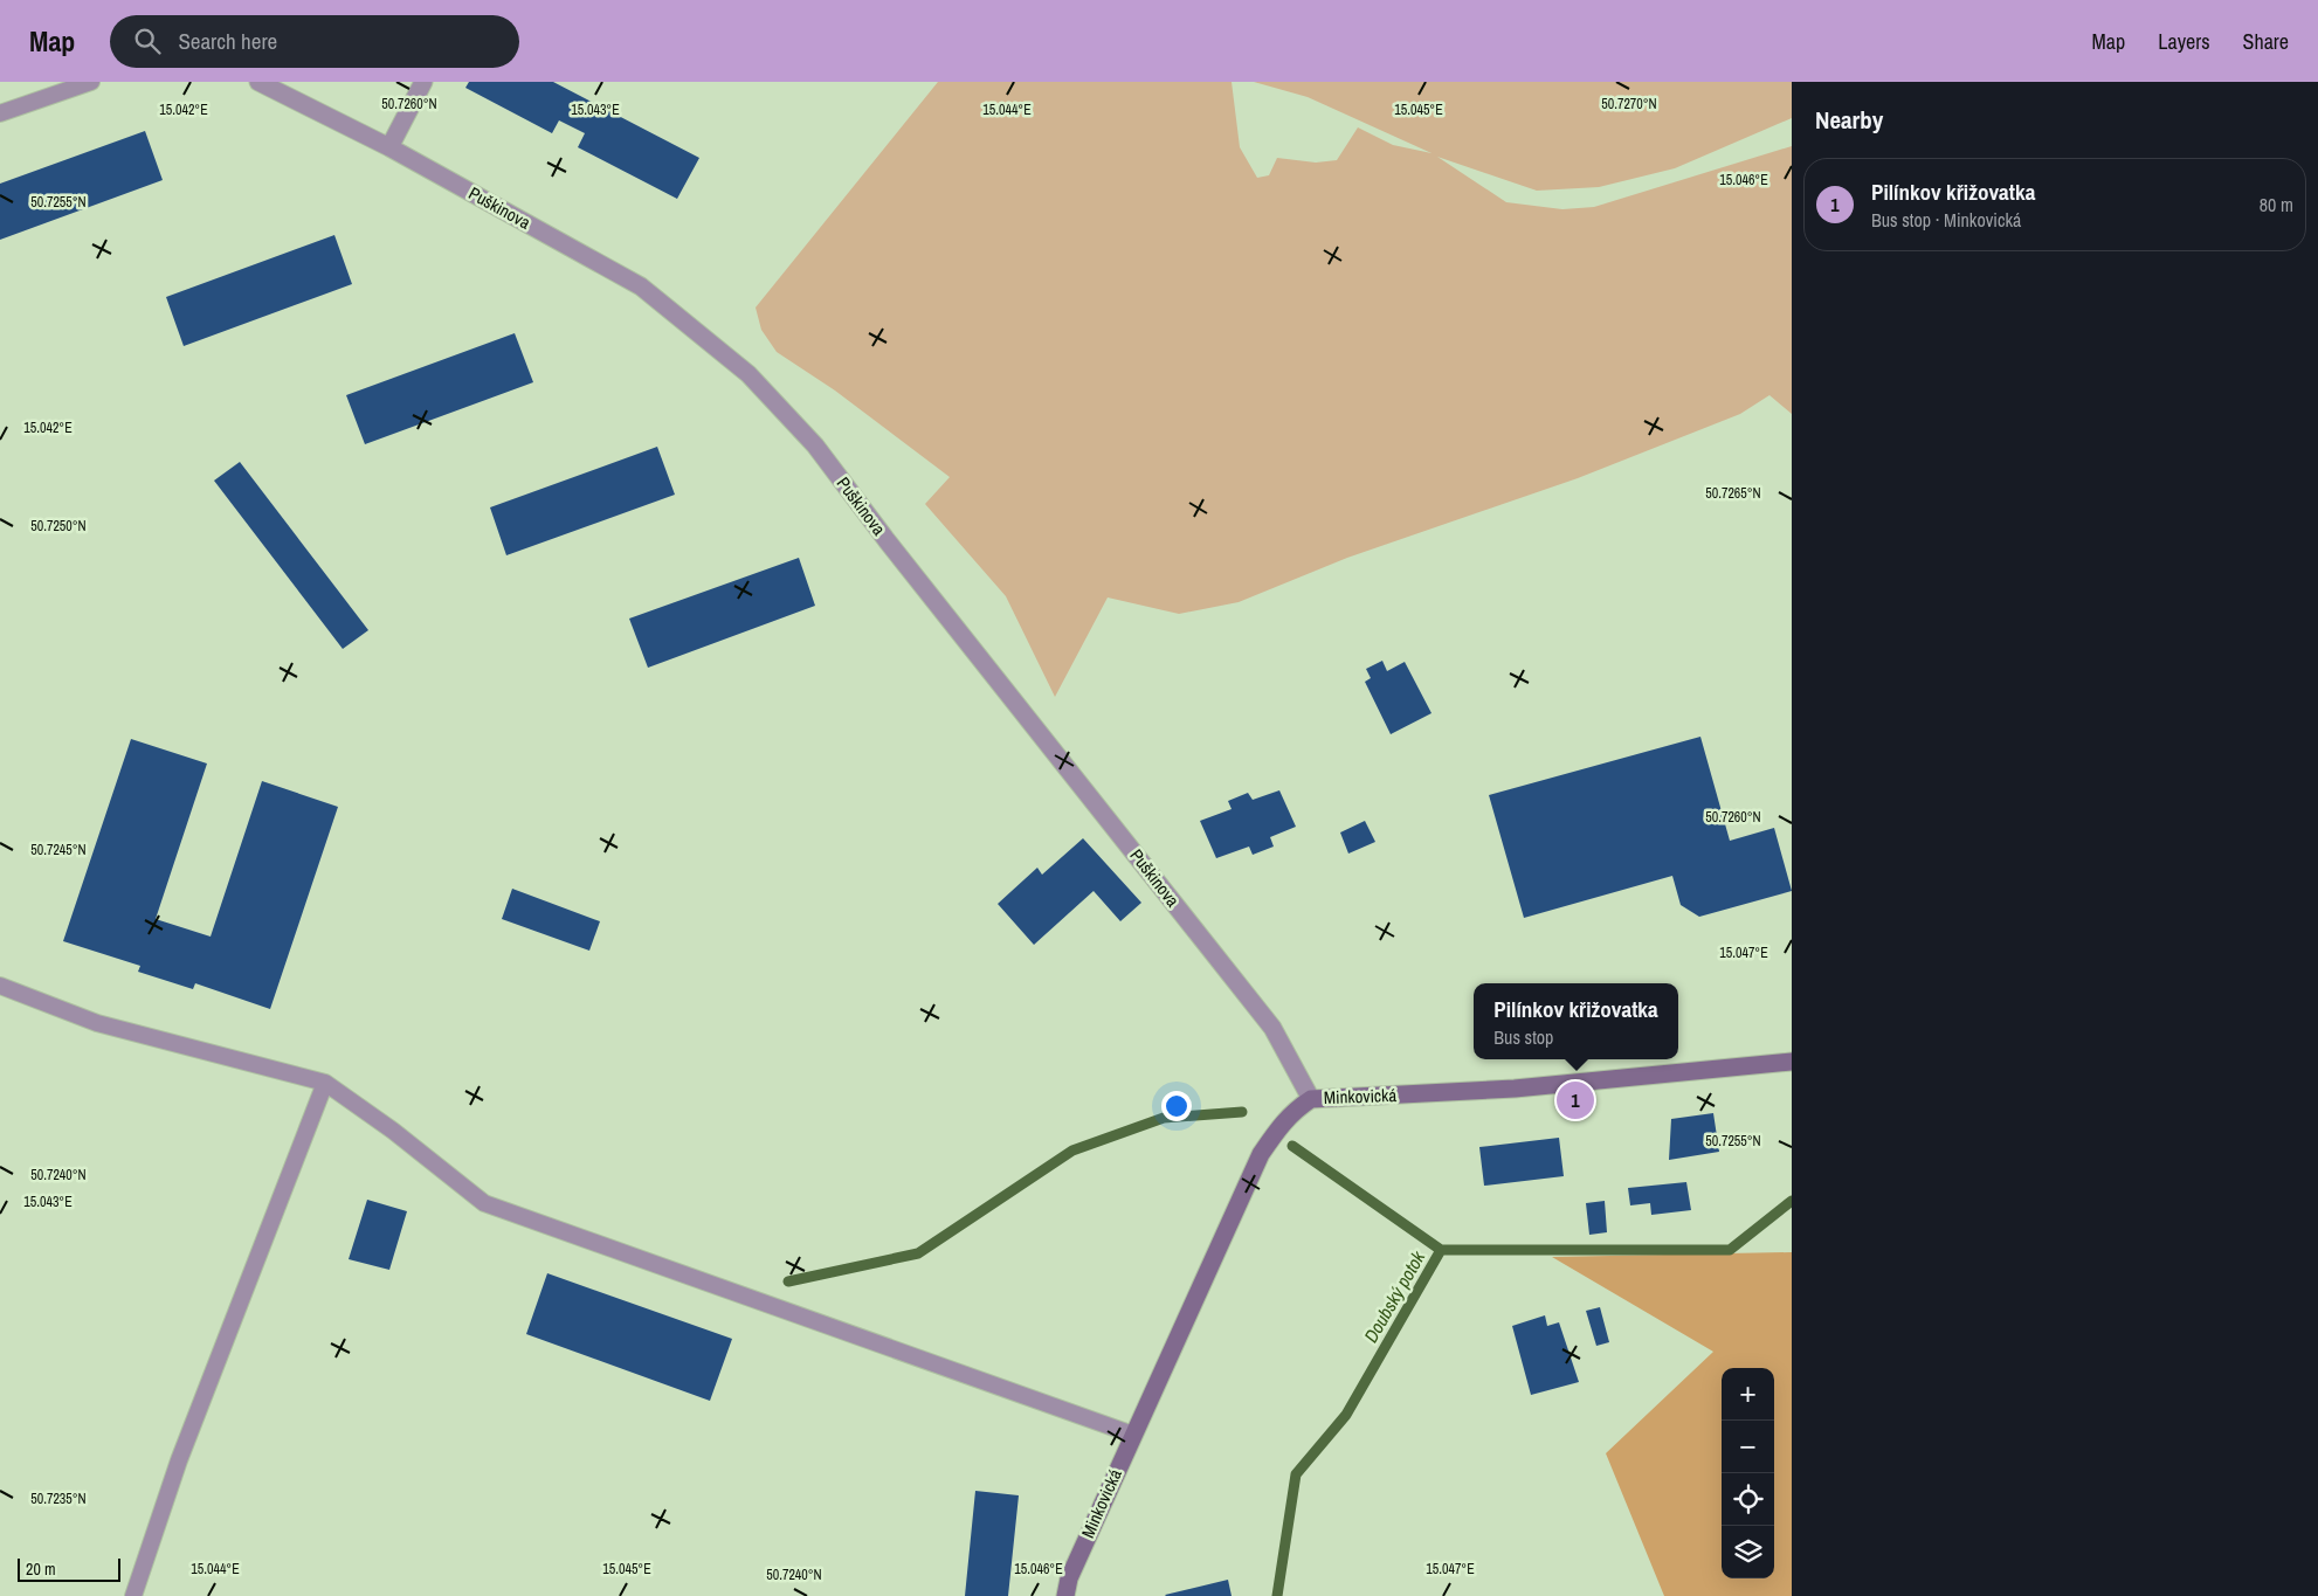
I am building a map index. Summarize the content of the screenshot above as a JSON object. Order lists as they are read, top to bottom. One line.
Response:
{"streets":{"street":["Puškinova","Minkovická"]},"crossings":[["Puškinova","Minkovická"]],"water":["Doubský potok"],"scale_bar":"20 m","page":{"header":"Map","search":"Search here","nav":["Map","Layers","Share"],"heading":"Nearby","list":[{"mark":"1","name":"Pilínkov křižovatka","note":"Bus stop · Minkovická","value":"80 m"}],"popup":["Pilínkov křižovatka","Bus stop"],"pins":"1","map_buttons":["+","−"],"scale":"20 m"},"coordinates":["50.7270°N","50.7260°N","15.042°E","15.044°E","15.045°E","15.043°E","15.046°E","50.7255°N","50.7265°N","50.7250°N","50.7245°N","15.047°E","50.7240°N","50.7235°N"]}
